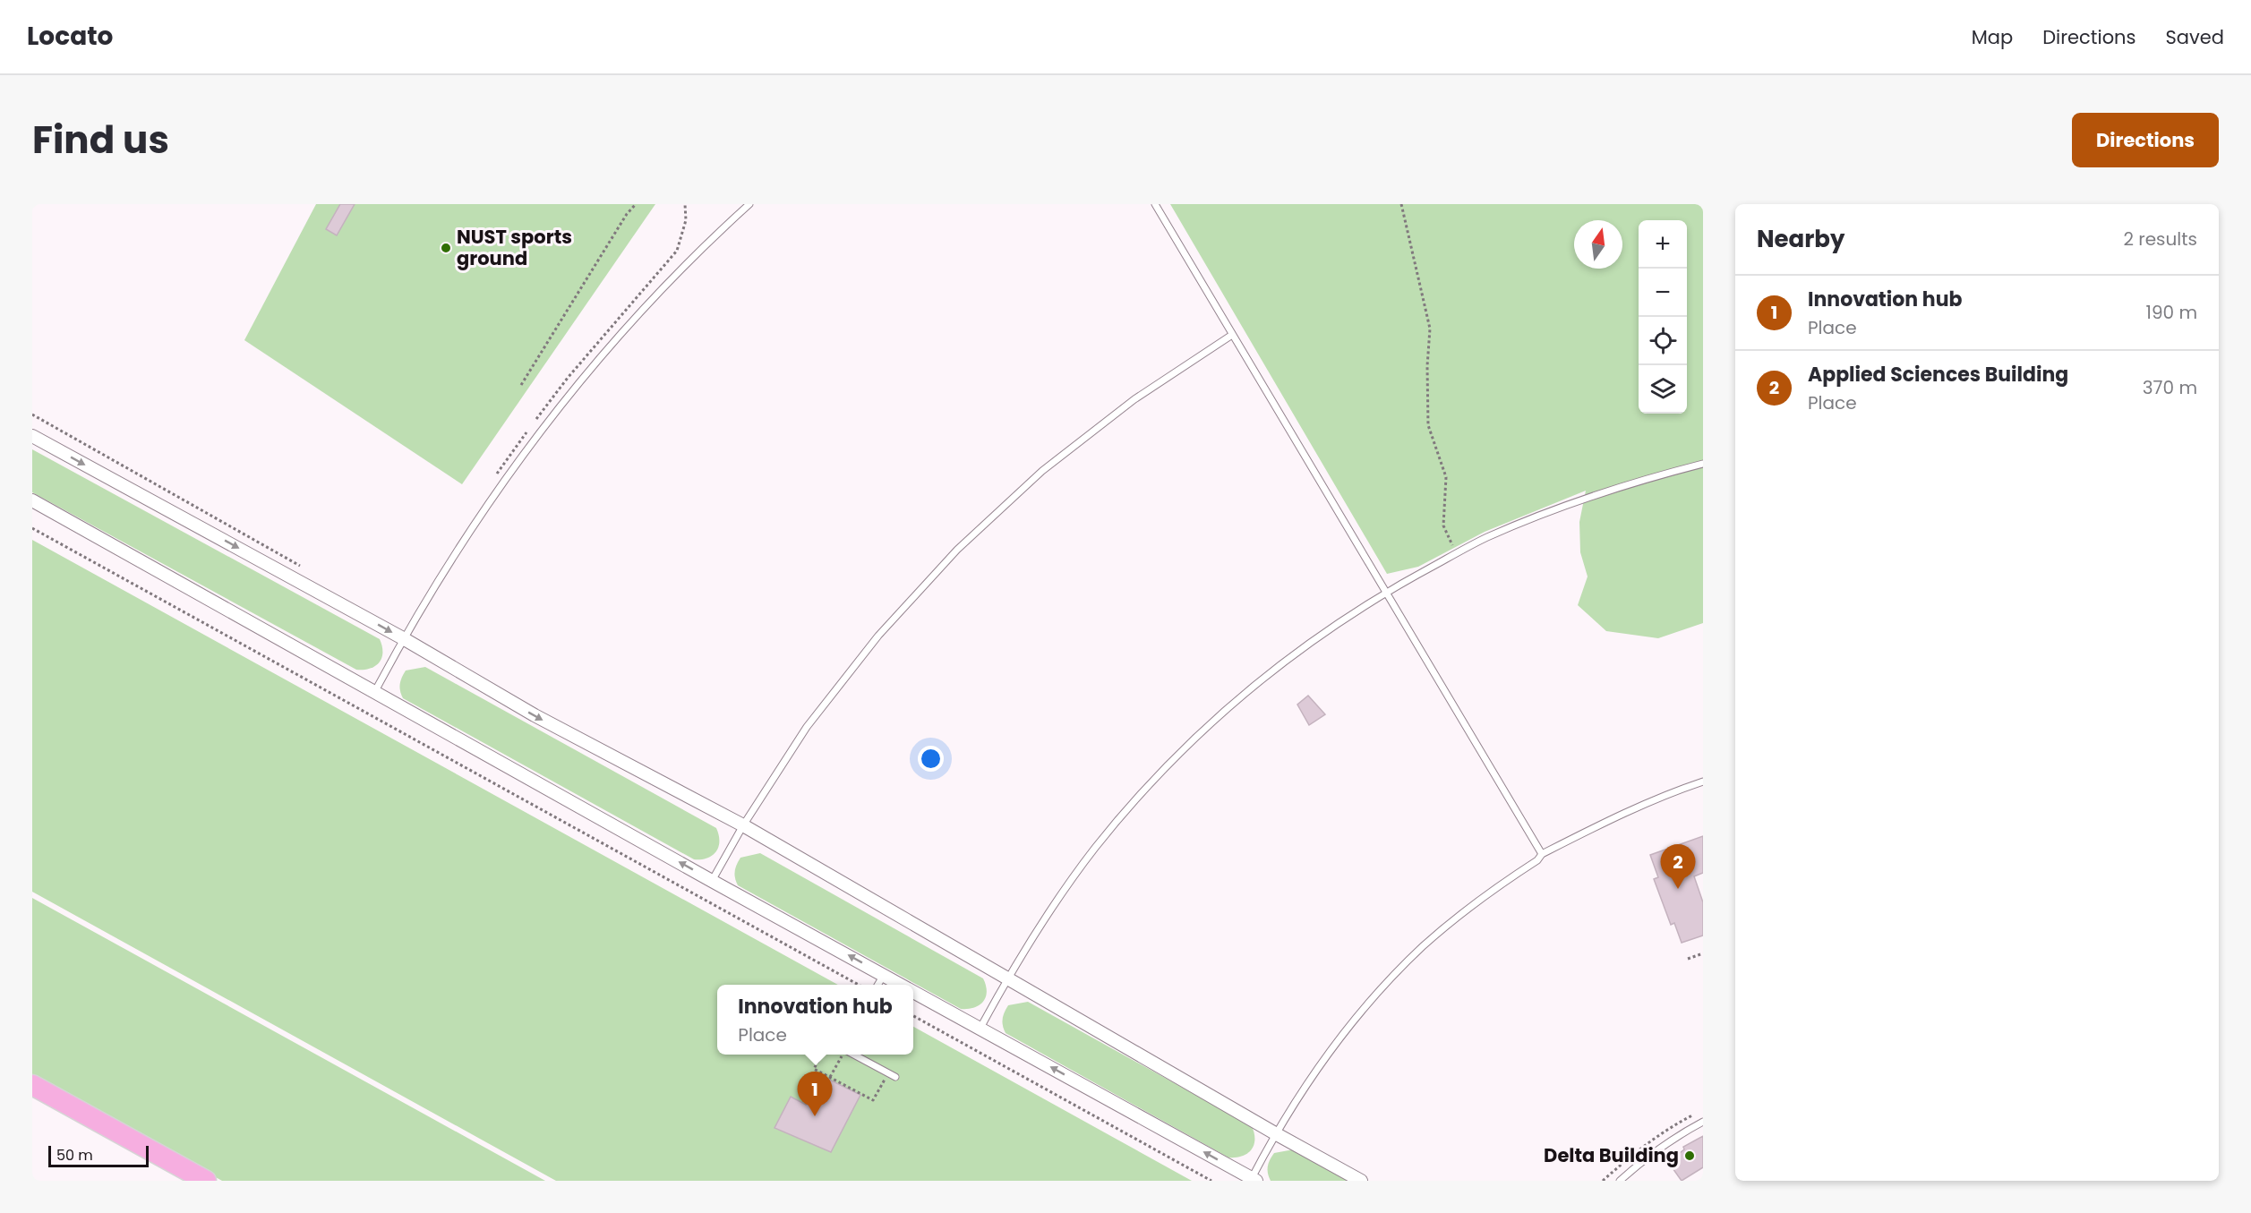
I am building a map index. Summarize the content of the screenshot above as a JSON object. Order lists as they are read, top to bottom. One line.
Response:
{"places":["NUST sports ground","Delta Building"],"scale_bar":"50 m","north":"top","page":{"header":"Locato","nav":["Map","Directions","Saved"],"title":"Find us","buttons":"Directions","heading":["Nearby","2 results"],"map_buttons":["+","−"],"list":[{"mark":"1","name":"Innovation hub","note":"Place","value":"190 m"},{"mark":"2","name":"Applied Sciences Building","note":"Place","value":"370 m"}],"pins":["2","1"],"popup":["Innovation hub","Place"],"scale":"50 m"}}
